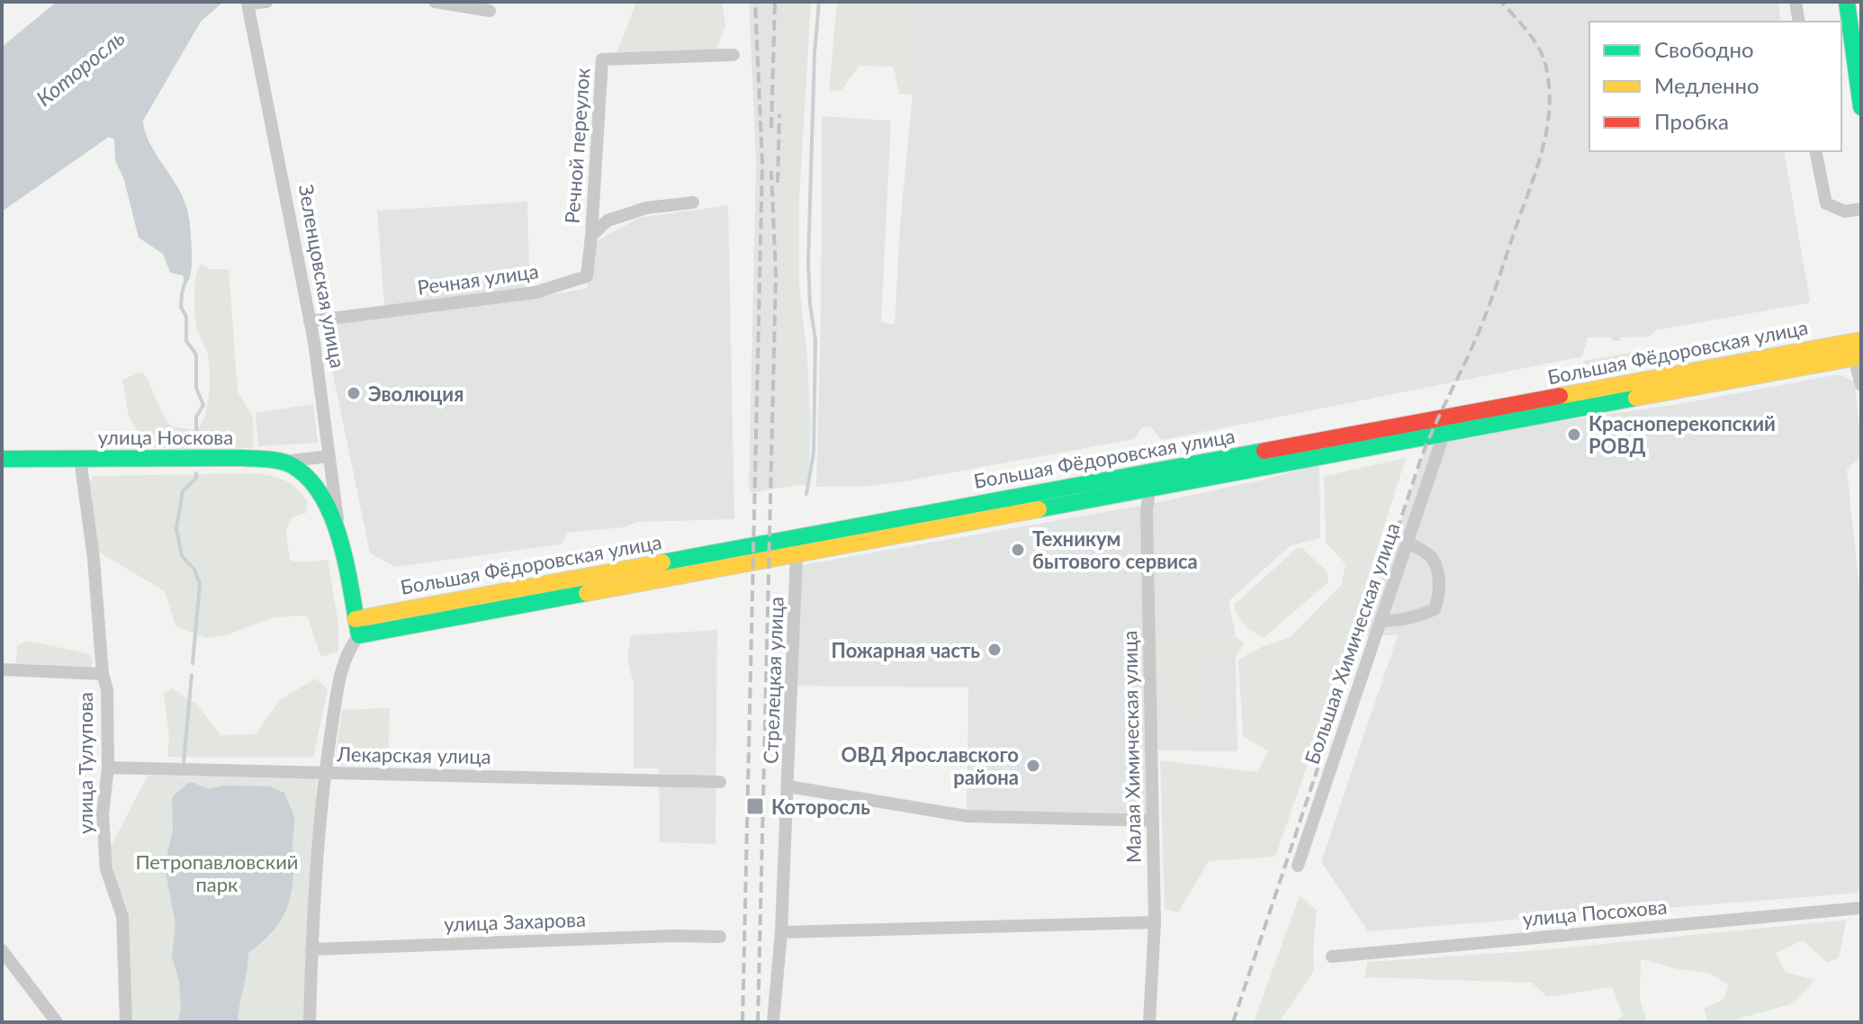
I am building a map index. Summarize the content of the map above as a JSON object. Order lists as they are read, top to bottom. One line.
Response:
{"streets":{"main road":["Зеленцовская улица","Большая Фёдоровская улица","улица Носкова"],"street":["Речной переулок","Речная улица","Большая Химическая улица","Стрелецкая улица","Малая Химическая улица","Лекарская улица","улица Тулупова","улица Посохова","улица Захарова"]},"crossings":[["Речной переулок","Речная улица"],["Зеленцовская улица","Речная улица"],["Зеленцовская улица","Большая Фёдоровская улица"],["Зеленцовская улица","улица Носкова"],["Большая Фёдоровская улица","Большая Химическая улица"],["Большая Фёдоровская улица","Стрелецкая улица"],["Большая Фёдоровская улица","Малая Химическая улица"],["улица Носкова","улица Тулупова"],["Лекарская улица","улица Тулупова"]],"water":["Которосль"],"parks":["Петропавловский парк"],"places":{"other":["Эволюция","Красноперекопский РОВД","Техникум бытового сервиса","Пожарная часть","ОВД Ярославского района"],"transit":["Которосль"]},"legend":["Свободно","Медленно","Пробка"]}
